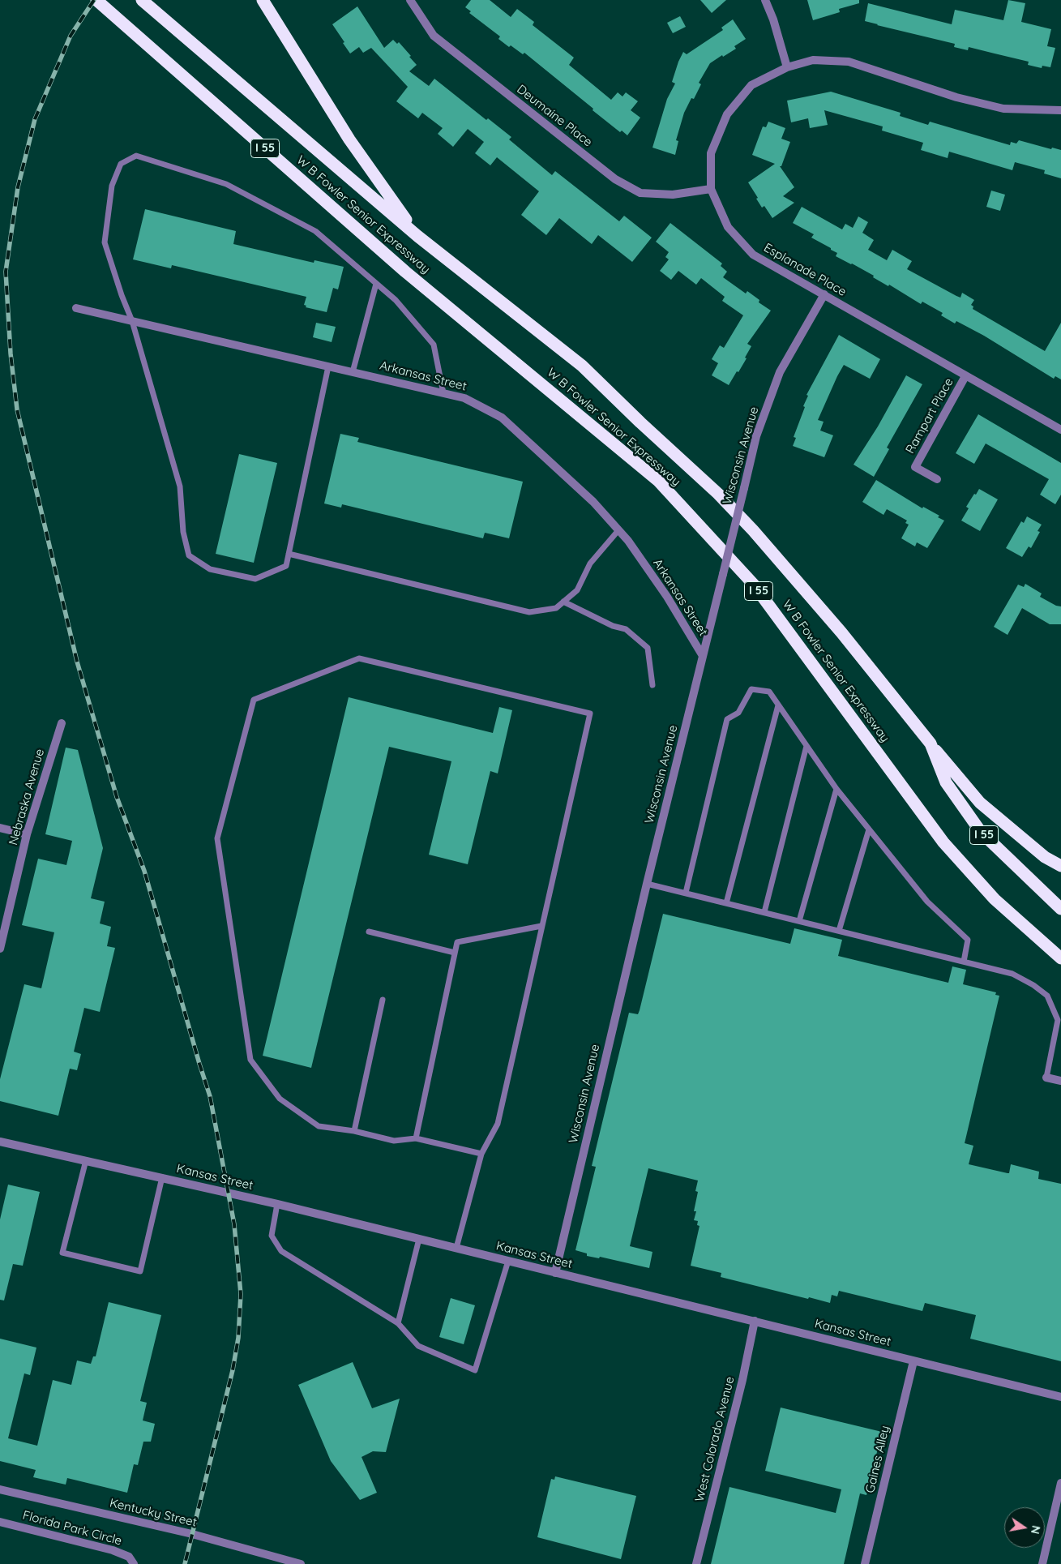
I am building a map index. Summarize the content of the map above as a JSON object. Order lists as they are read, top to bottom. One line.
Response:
{"streets":{"highway":["I 55","W B Fowler Senior Expressway"],"street":["Deumaine Place","Esplanade Place","Arkansas Street","Rampart Place","Wisconsin Avenue","Nebraska Avenue","Kansas Street","West Colorado Avenue","Gaines Alley","Kentucky Street","Florida Park Circle"]},"crossings":[["Deumaine Place","Esplanade Place"],["Esplanade Place","Rampart Place"],["Esplanade Place","Wisconsin Avenue"],["Arkansas Street","Wisconsin Avenue"],["Wisconsin Avenue","Kansas Street"],["Kansas Street","West Colorado Avenue"],["Kansas Street","Gaines Alley"]],"north":"right"}
